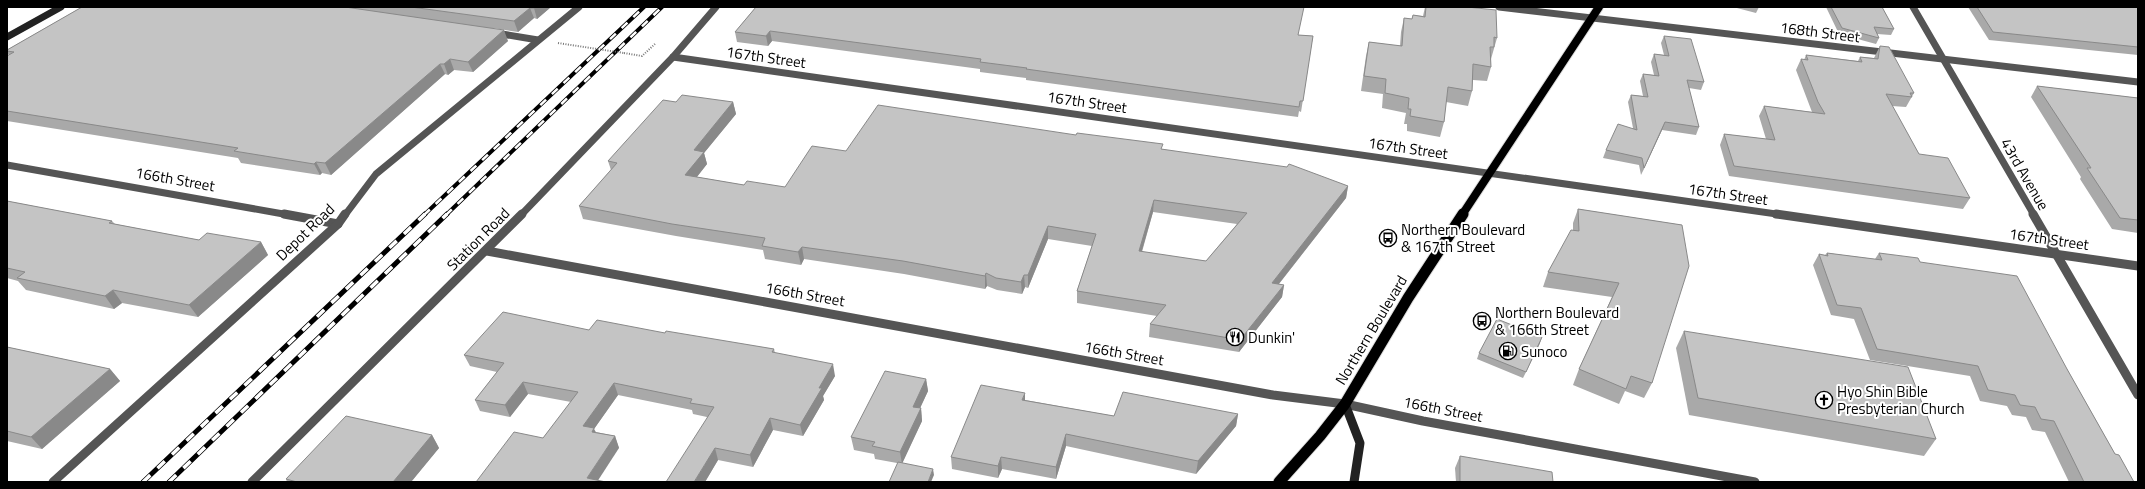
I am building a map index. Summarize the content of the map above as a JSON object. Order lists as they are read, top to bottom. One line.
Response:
{"streets":{"main road":["Northern Boulevard"],"street":["168th Street","167th Street","43rd Avenue","166th Street","Depot Road","Station Road"]},"crossings":[["168th Street","43rd Avenue"],["168th Street","Northern Boulevard"],["167th Street","43rd Avenue"],["167th Street","Station Road"],["167th Street","Northern Boulevard"],["166th Street","Depot Road"],["166th Street","Station Road"],["166th Street","Northern Boulevard"]],"places":{"bus stop":["Northern Boulevard & 167th Street","Northern Boulevard & 166th Street"],"restaurant":["Dunkin'"],"fuel station":["Sunoco"],"church":["Hyo Shin Bible Presbyterian Church"]}}
